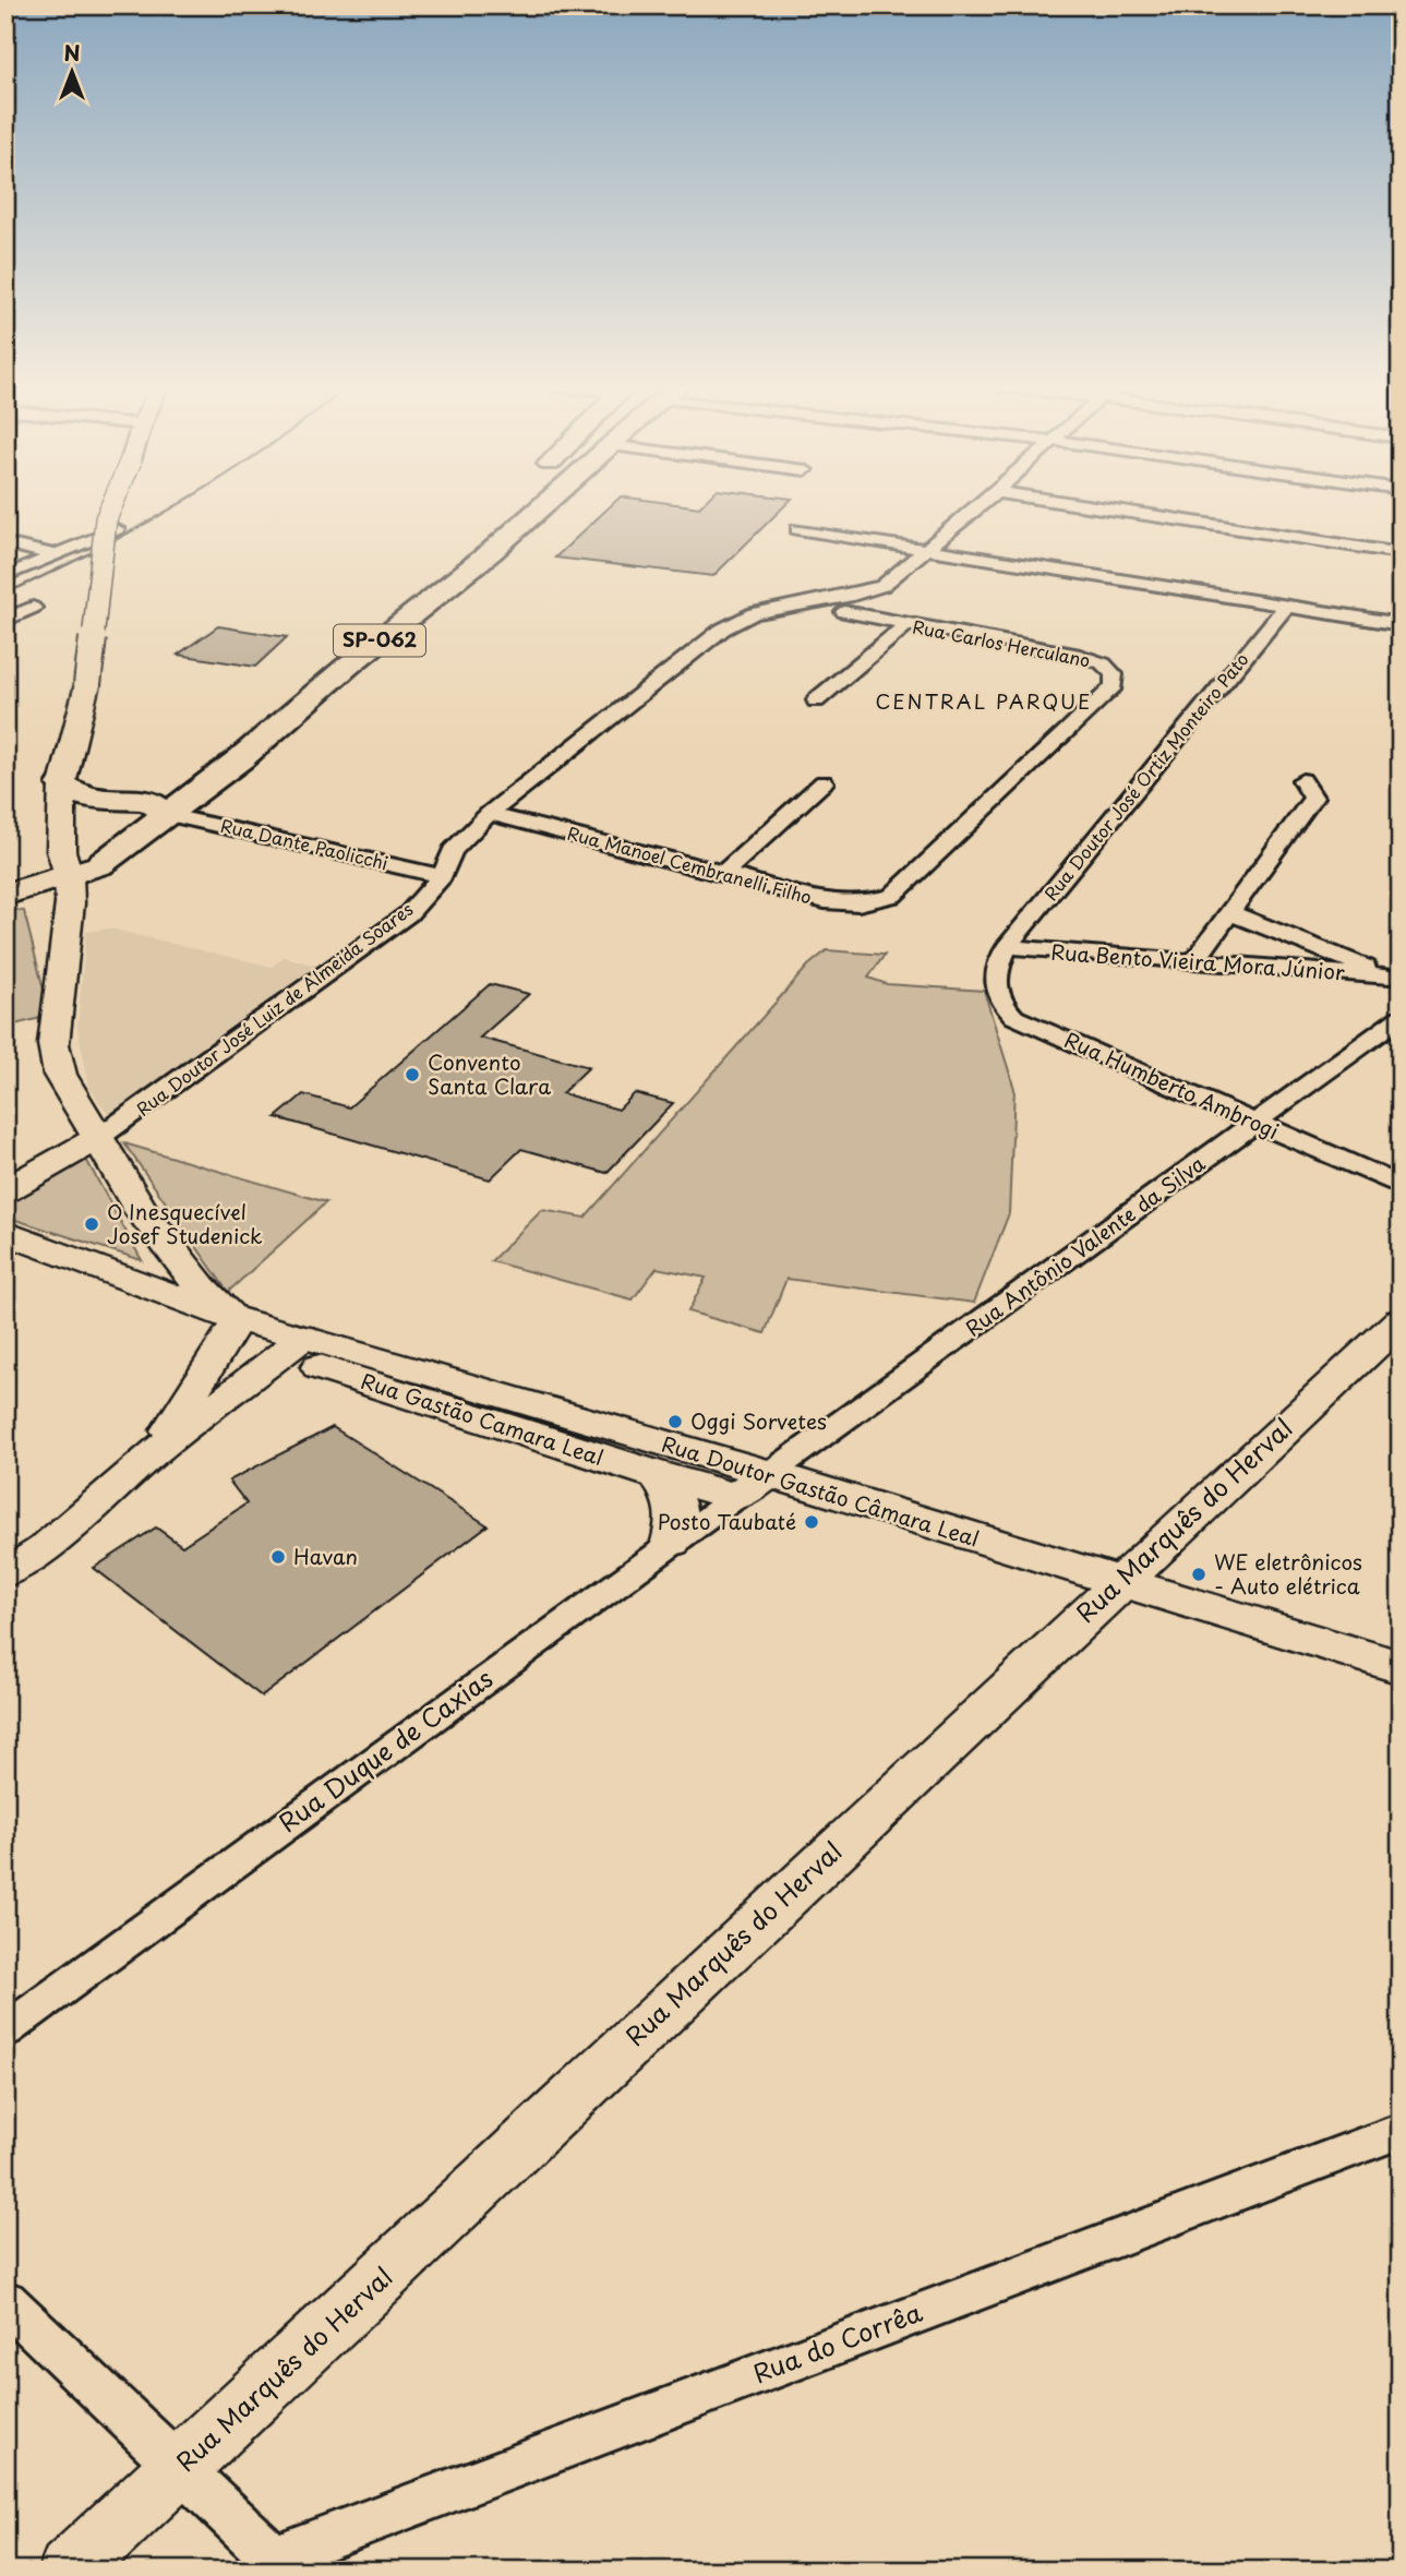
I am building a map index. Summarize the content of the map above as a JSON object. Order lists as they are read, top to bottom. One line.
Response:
{"streets":{"main road":["SP-062","Rua Gastão Camara Leal","Rua Doutor Gastão Câmara Leal","Rua Marquês do Herval"],"street":["Rua Carlos Herculano","Rua Doutor José Ortiz Monteiro Pato","Rua Dante Paolicchi","Rua Manoel Cembranelli Filho","Rua Bento Vieira Mora Júnior","Rua Doutor José Luiz de Almeida Soares","Rua Humberto Ambrogi","Rua Antônio Valente da Silva","Rua Duque de Caxias","Rua do Corrêa"]},"crossings":[["SP-062","Rua Dante Paolicchi"],["Rua Carlos Herculano","Rua Manoel Cembranelli Filho"],["Rua Doutor José Ortiz Monteiro Pato","Rua Bento Vieira Mora Júnior"],["Rua Doutor José Ortiz Monteiro Pato","Rua Humberto Ambrogi"],["Rua Dante Paolicchi","Rua Doutor José Luiz de Almeida Soares"],["Rua Manoel Cembranelli Filho","Rua Doutor José Luiz de Almeida Soares"],["Rua Bento Vieira Mora Júnior","Rua Humberto Ambrogi"],["Rua Humberto Ambrogi","Rua Antônio Valente da Silva"],["Rua Antônio Valente da Silva","Rua Gastão Camara Leal"],["Rua Antônio Valente da Silva","Rua Doutor Gastão Câmara Leal"],["Rua Antônio Valente da Silva","Rua Duque de Caxias"],["Rua Gastão Camara Leal","Rua Doutor Gastão Câmara Leal"],["Rua Gastão Camara Leal","Rua Duque de Caxias"],["Rua Doutor Gastão Câmara Leal","Rua Marquês do Herval"],["Rua Doutor Gastão Câmara Leal","Rua Duque de Caxias"]],"districts":["CENTRAL PARQUE"],"places":["Convento Santa Clara","O Inesquecível Josef Studenick","Oggi Sorvetes","Posto Taubaté","Havan","WE eletrônicos - Auto elétrica"],"north":"top"}
